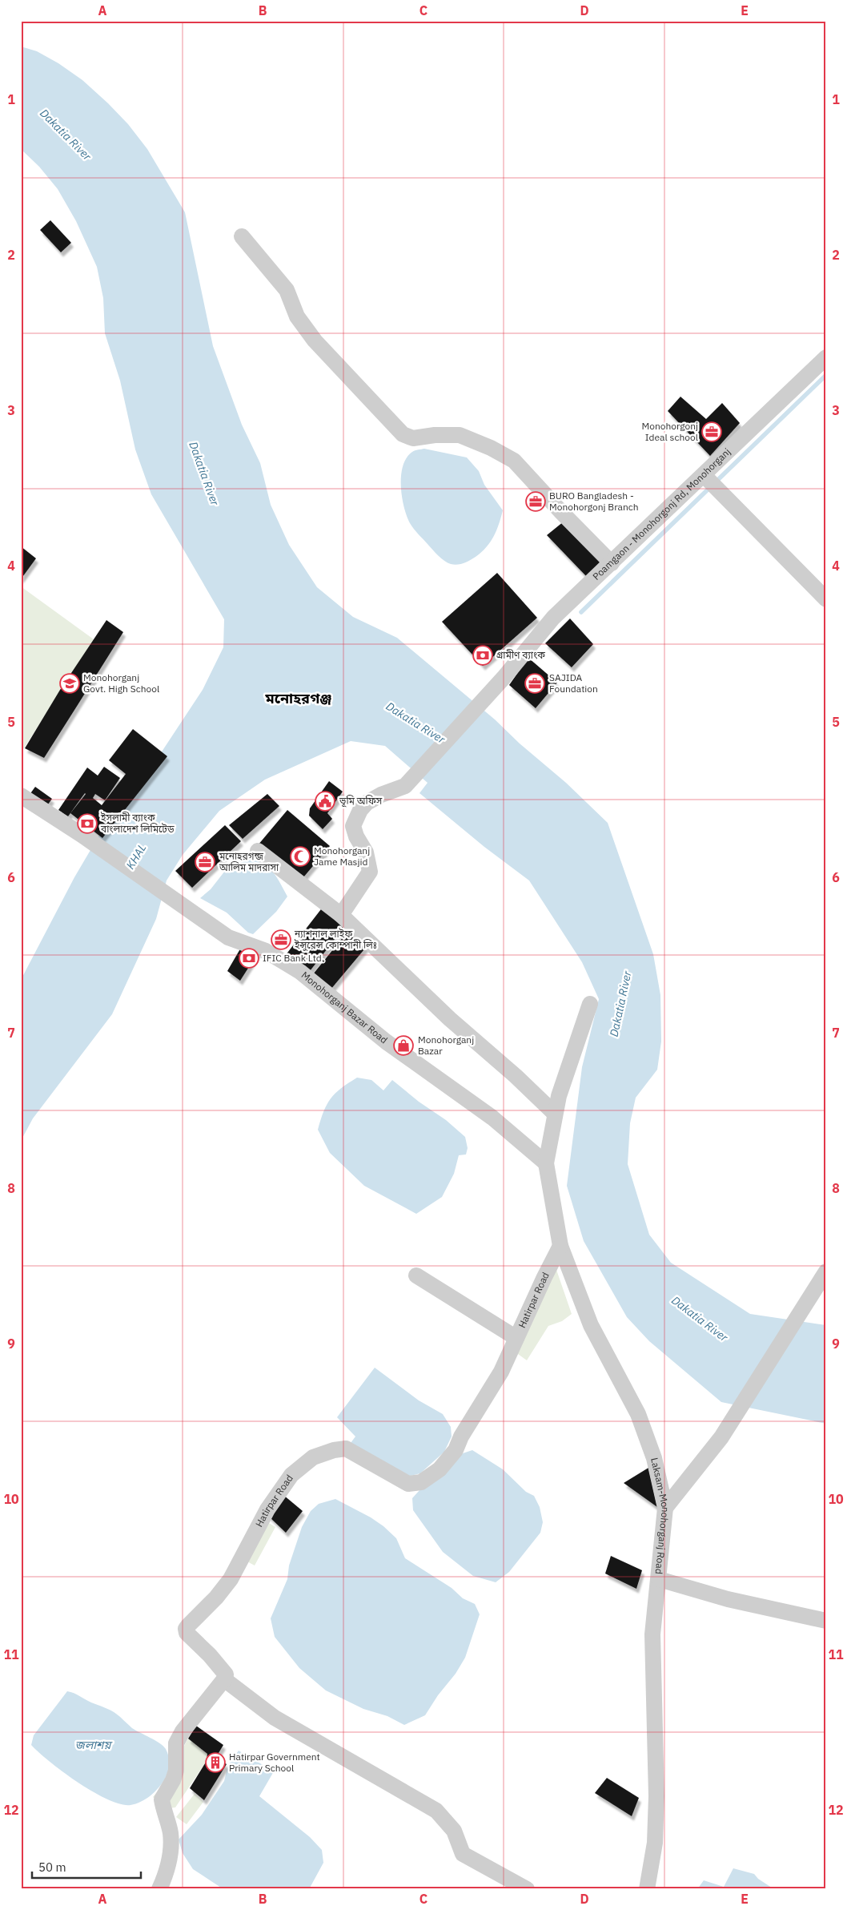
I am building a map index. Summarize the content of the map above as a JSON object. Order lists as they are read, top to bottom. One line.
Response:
{"streets":{"street":["Poamgaon - Monohorgonj Rd, Monohorganj","Monohorganj Bazar Road","Hatirpar Road","Laksam-Monohorganj Road"]},"crossings":[["Monohorganj Bazar Road","Laksam-Monohorganj Road"],["Hatirpar Road","Laksam-Monohorganj Road"]],"districts":["মনোহরগঞ্জ"],"water":["Dakatia River","KHAL","জলাশয়"],"places":{"office":["Monohorgonj Ideal school","BURO Bangladesh - Monohorgonj Branch","SAJIDA Foundation","মনোহরগন্জ আলিম মাদরাসা","ন্যাশনাল লাইফ ইন্সুরেন্স কোম্পানী লিঃ"],"bank":["গ্রামীণ ব্যাংক","ইসলামী ব্যাংক বাংলাদেশ লিমিটেড","IFIC Bank Ltd."],"school or university":["Monohorganj Govt. High School"],"public building":["ভূমি অফিস"],"mosque":["Monohorganj Jame Masjid"],"shop":["Monohorganj Bazar"],"building":["Hatirpar Government Primary School"]},"scale_bar":"50 m","grid":{"columns":["A","B","C","D","E"],"rows":["1","2","3","4","5","6","7","8","9","10","11","12"]}}
